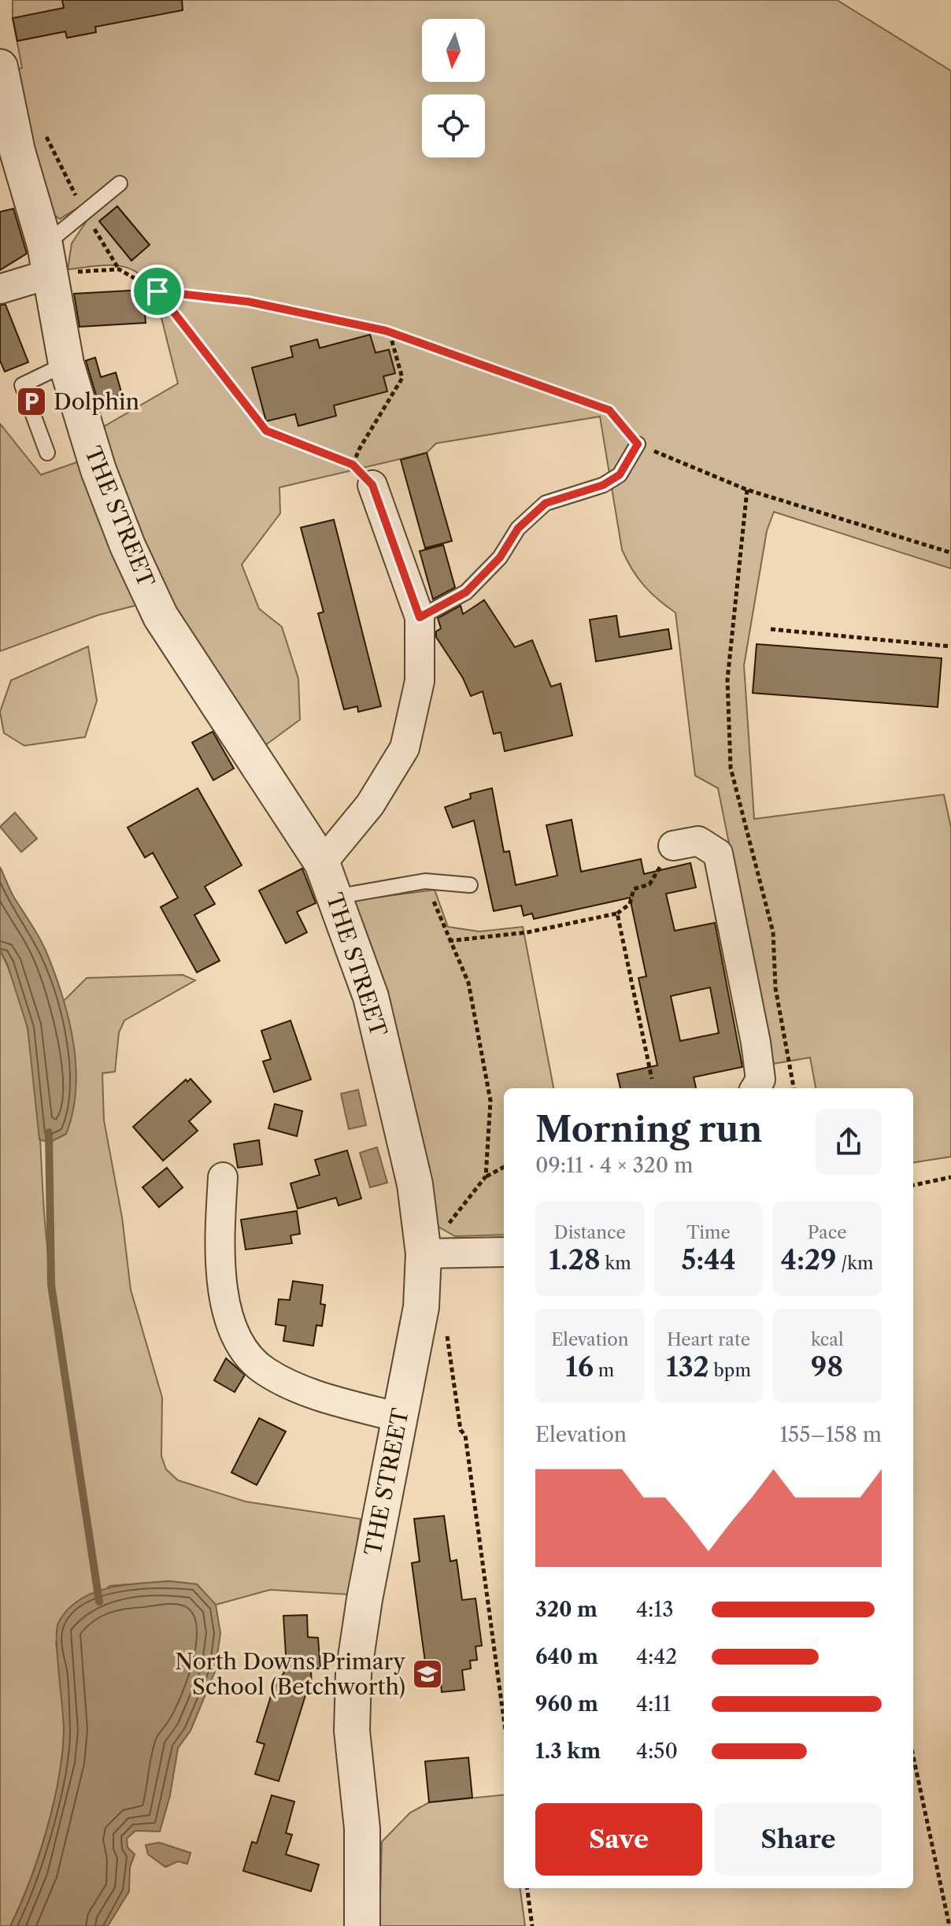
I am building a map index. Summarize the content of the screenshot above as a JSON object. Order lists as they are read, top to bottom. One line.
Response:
{"streets":{"street":["THE STREET"]},"places":{"parking":["Dolphin"],"school or university":["North Downs Primary School (Betchworth)"]},"north":"bottom","page":{"heading":["Morning run","09:11 · 4 × 320 m"],"stats":[["Distance","1.28 km"],["Time","5:44"],["Pace","4:29 /km"],["Elevation","16 m"],["Heart rate","132 bpm"],["kcal","98"]],"chart":["Elevation","155–158 m"],"list":[{"name":"320 m","note":"4:13"},{"name":"640 m","note":"4:42"},{"name":"960 m","note":"4:11"},{"name":"1.3 km","note":"4:50"}],"buttons":["Save","Share"]}}
